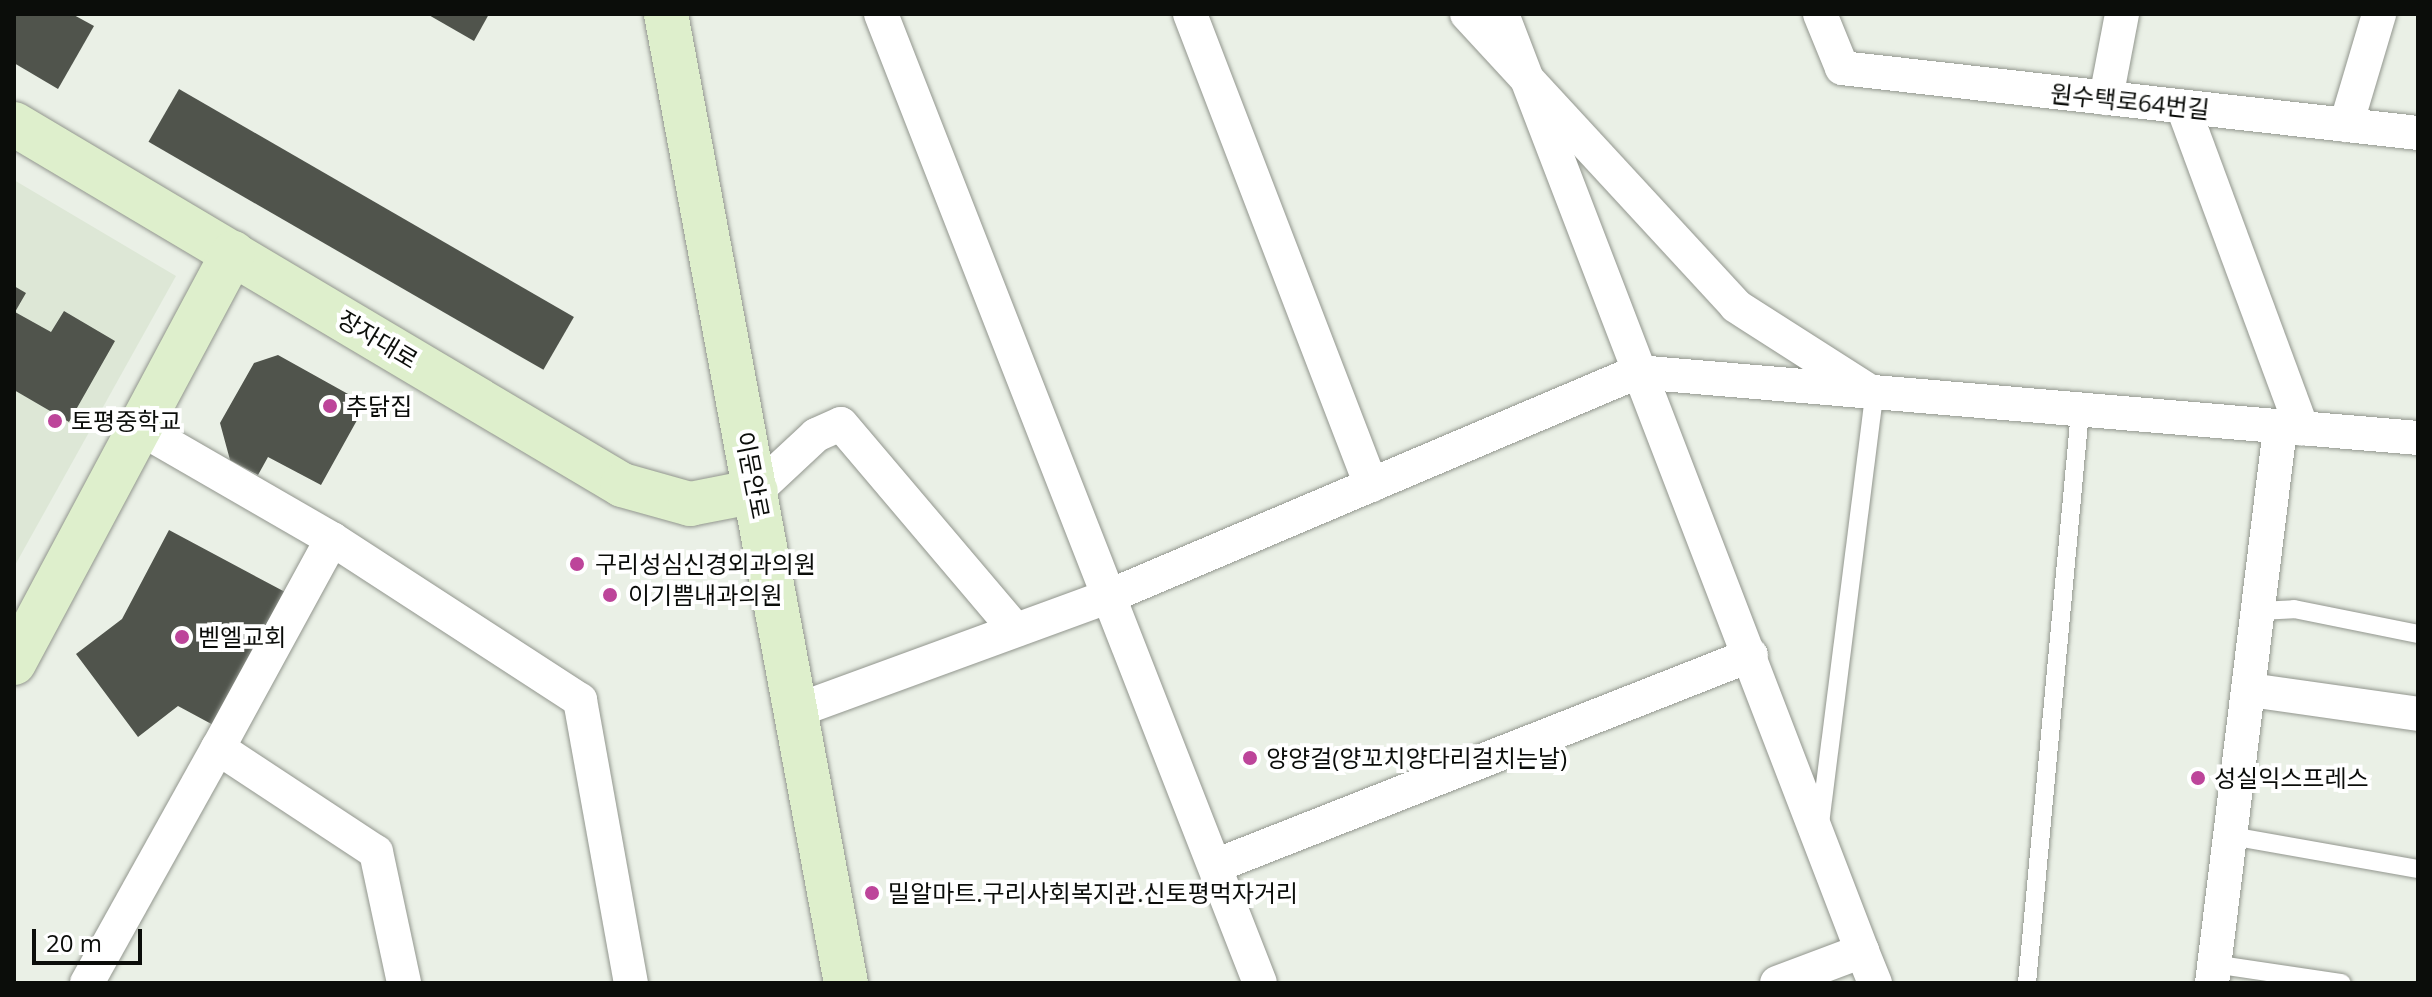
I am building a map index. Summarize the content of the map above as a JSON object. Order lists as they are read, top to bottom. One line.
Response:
{"streets":{"street":["원수택로64번길","장자대로","이문안로"]},"crossings":[["장자대로","이문안로"]],"places":["추닭집","토평중학교","구리성심신경외과의원","이기쁨내과의원","벧엘교회","양양걸(양꼬치양다리걸치는날)","성실익스프레스","밀알마트.구리사회복지관.신토평먹자거리"],"scale_bar":"20 m"}
